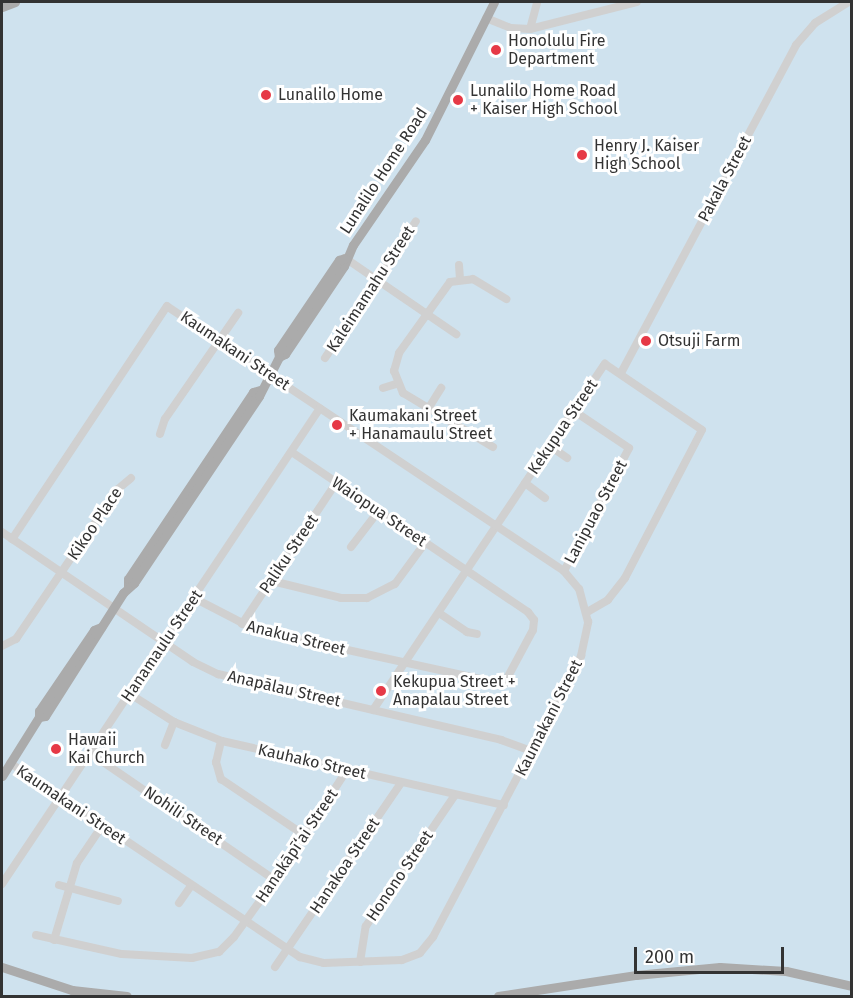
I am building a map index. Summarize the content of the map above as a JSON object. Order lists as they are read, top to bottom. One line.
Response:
{"streets":{"main road":["Lunalilo Home Road"],"street":["Pakala Street","Kaleimamahu Street","Kaumakani Street","Kekupua Street","Waiopua Street","Lanipuao Street","Kikoo Place","Paliku Street","Anakua Street","Hanamaulu Street","Anapālau Street","Kauhako Street","Nohili Street","Hanakāpī‘ai Street","Hanakoa Street","Honono Street"]},"crossings":[["Lunalilo Home Road","Kaumakani Street"],["Lunalilo Home Road","Anapālau Street"],["Pakala Street","Kekupua Street"],["Kaumakani Street","Kekupua Street"],["Kaumakani Street","Lanipuao Street"],["Kaumakani Street","Hanamaulu Street"],["Kaumakani Street","Anapālau Street"],["Kaumakani Street","Kauhako Street"],["Kaumakani Street","Hanakāpī‘ai Street"],["Kaumakani Street","Hanakoa Street"],["Kaumakani Street","Honono Street"],["Kekupua Street","Waiopua Street"],["Kekupua Street","Lanipuao Street"],["Kekupua Street","Anakua Street"],["Kekupua Street","Anapālau Street"],["Waiopua Street","Paliku Street"],["Waiopua Street","Anakua Street"],["Waiopua Street","Hanamaulu Street"],["Kikoo Place","Anapālau Street"],["Paliku Street","Anakua Street"],["Anakua Street","Hanamaulu Street"],["Hanamaulu Street","Anapālau Street"],["Hanamaulu Street","Kauhako Street"],["Hanamaulu Street","Nohili Street"],["Kauhako Street","Hanakāpī‘ai Street"],["Kauhako Street","Hanakoa Street"],["Kauhako Street","Honono Street"],["Nohili Street","Hanakāpī‘ai Street"]],"places":["Honolulu Fire Department","Lunalilo Home","Lunalilo Home Road + Kaiser High School","Henry J. Kaiser High School","Otsuji Farm","Kaumakani Street + Hanamaulu Street","Kekupua Street + Anapalau Street","Hawaii Kai Church"],"scale_bar":"200 m"}
